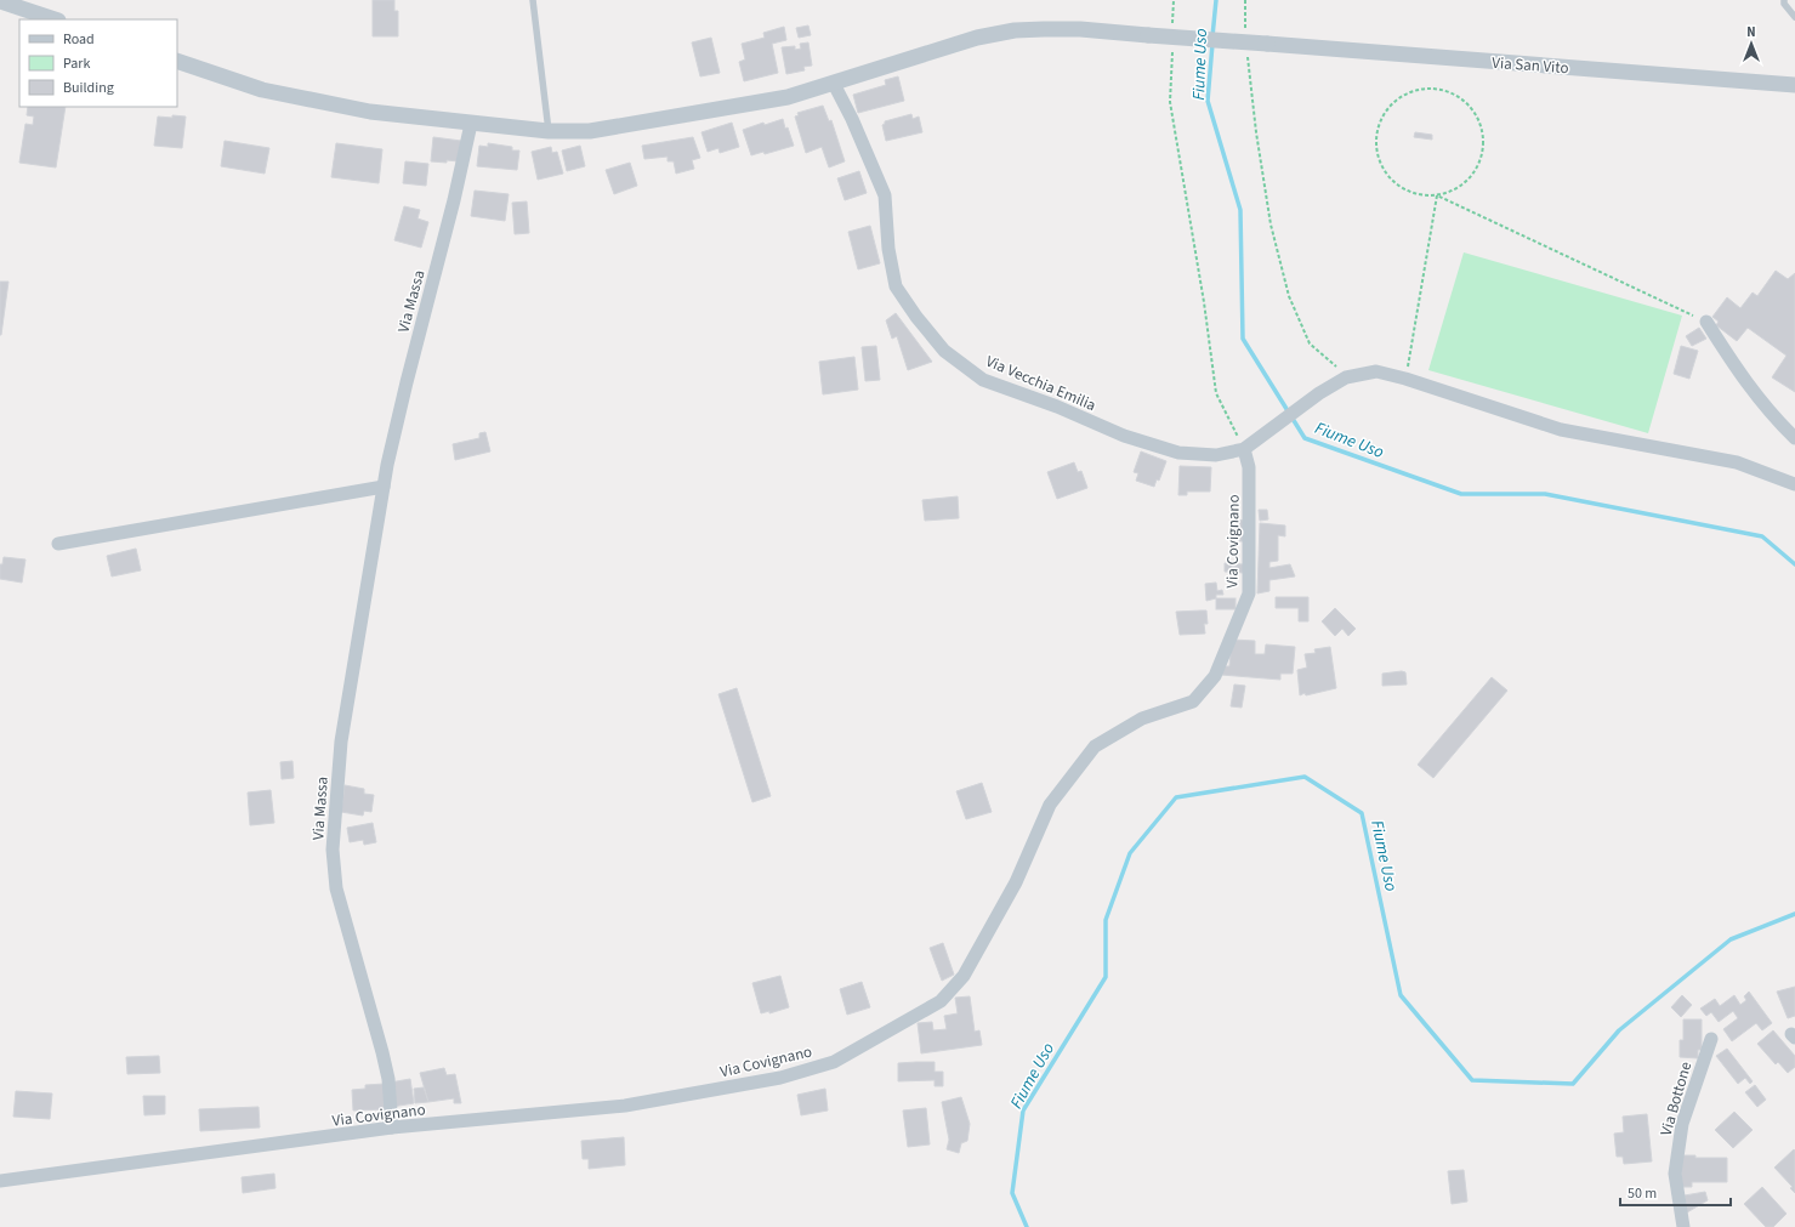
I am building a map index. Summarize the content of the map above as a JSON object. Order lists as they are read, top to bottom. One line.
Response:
{"streets":{"street":["Via San Vito","Via Massa","Via Vecchia Emilia","Via Covignano","Via Bottone"]},"crossings":[["Via San Vito","Via Massa"],["Via San Vito","Via Vecchia Emilia"],["Via Massa","Via Covignano"],["Via Vecchia Emilia","Via Covignano"]],"water":["Fiume Uso"],"legend":["Road","Park","Building"],"scale_bar":"50 m","north":"top"}
